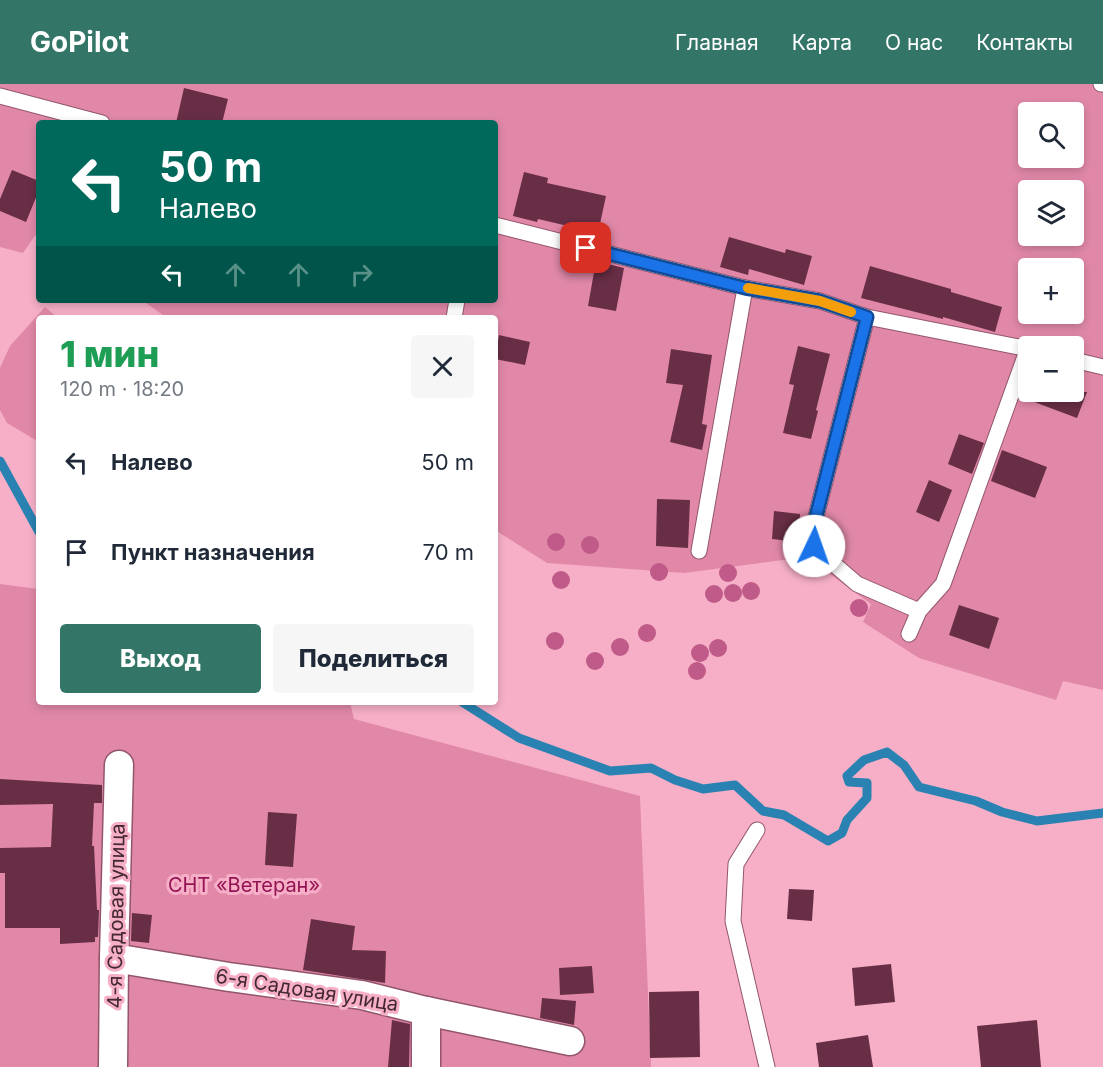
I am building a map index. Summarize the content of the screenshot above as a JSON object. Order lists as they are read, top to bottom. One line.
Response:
{"streets":{"street":["4-я Садовая улица","6-я Садовая улица"]},"crossings":[["4-я Садовая улица","6-я Садовая улица"]],"parks":["СНТ «Ветеран»"],"page":{"header":"GoPilot","nav":["Главная","Карта","О нас","Контакты"],"map_buttons":["+","−"],"turn":["50 m","Налево"],"heading":["1 мин","120 m · 18:20"],"list":[{"name":"Налево","value":"50 m"},{"name":"Пункт назначения","value":"70 m"}],"buttons":["Выход","Поделиться"]}}
